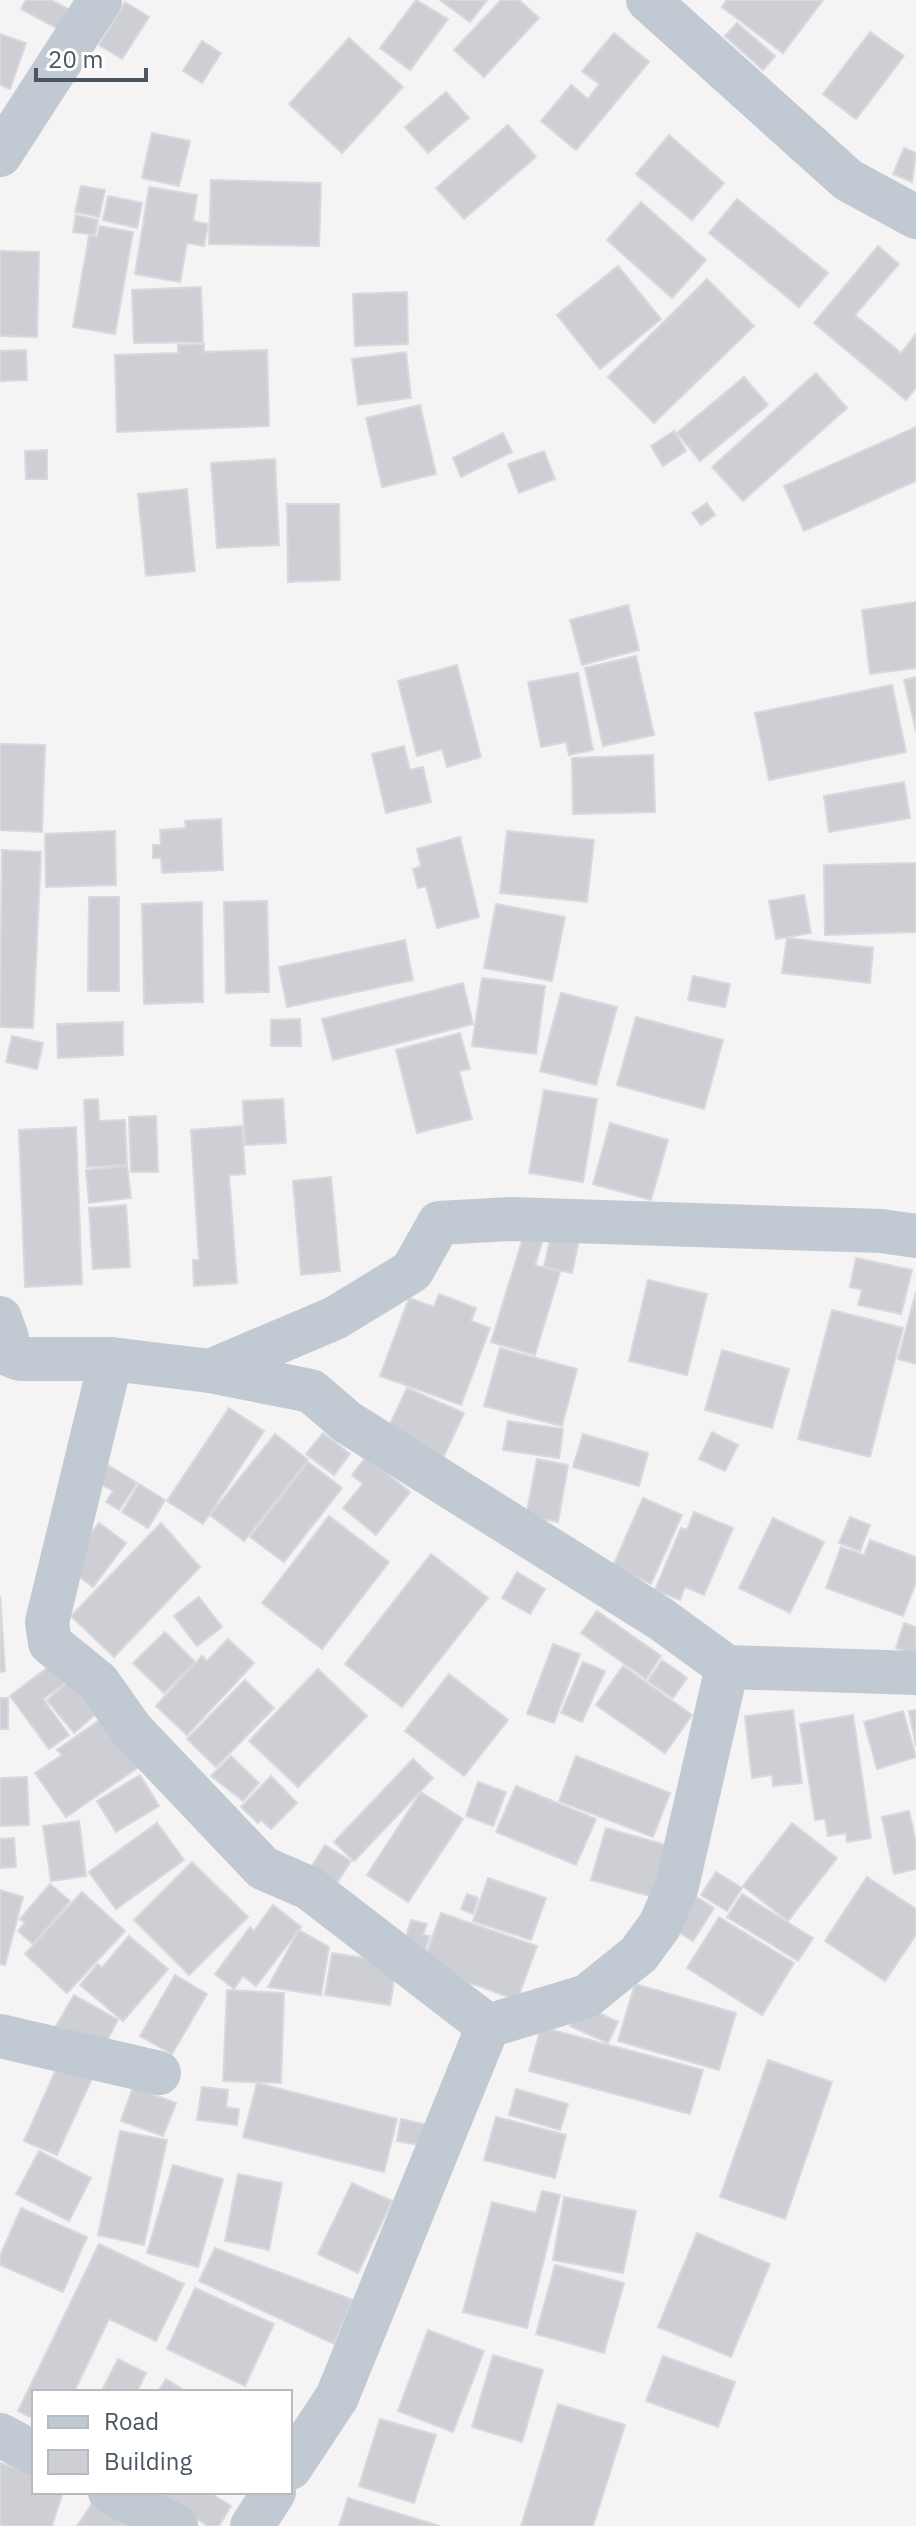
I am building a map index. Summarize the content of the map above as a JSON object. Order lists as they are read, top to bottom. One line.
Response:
{"legend":["Road","Building"],"scale_bar":"20 m"}
